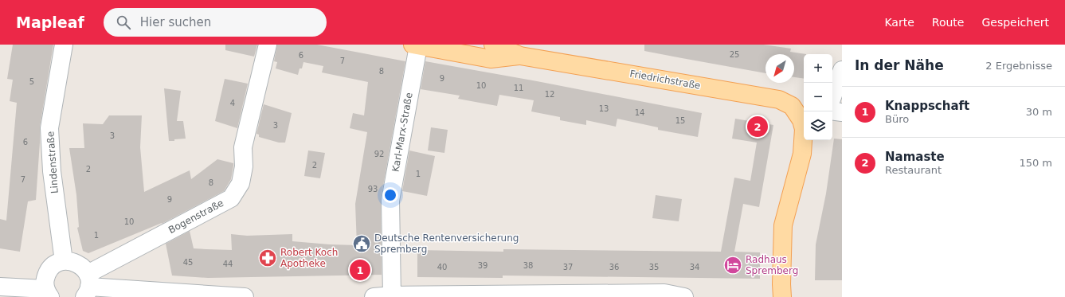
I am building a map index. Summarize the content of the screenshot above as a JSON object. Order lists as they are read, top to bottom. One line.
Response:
{"streets":{"main road":["Friedrichstraße"],"street":["Karl-Marx-Straße","Lindenstraße","Bogenstraße"]},"crossings":[["Friedrichstraße","Karl-Marx-Straße"]],"places":{"public building":["Deutsche Rentenversicherung Spremberg"],"pharmacy":["Robert Koch Apotheke"],"hotel":["Radhaus Spremberg"]},"house_numbers":["25","6","7","8","9","5","10","11","12","4","13","14","15","3","3","6","92","2","2","1","7","8","93","9","10","1","45","44","39","38","40","37","36","35","34"],"north":"bottom left","page":{"header":"Mapleaf","search":"Hier suchen","nav":["Karte","Route","Gespeichert"],"heading":["In der Nähe","2 Ergebnisse"],"map_buttons":["+","−"],"list":[{"mark":"1","name":"Knappschaft","note":"Büro","value":"30 m"},{"mark":"2","name":"Namaste","note":"Restaurant","value":"150 m"}],"pins":["2","1"]}}
